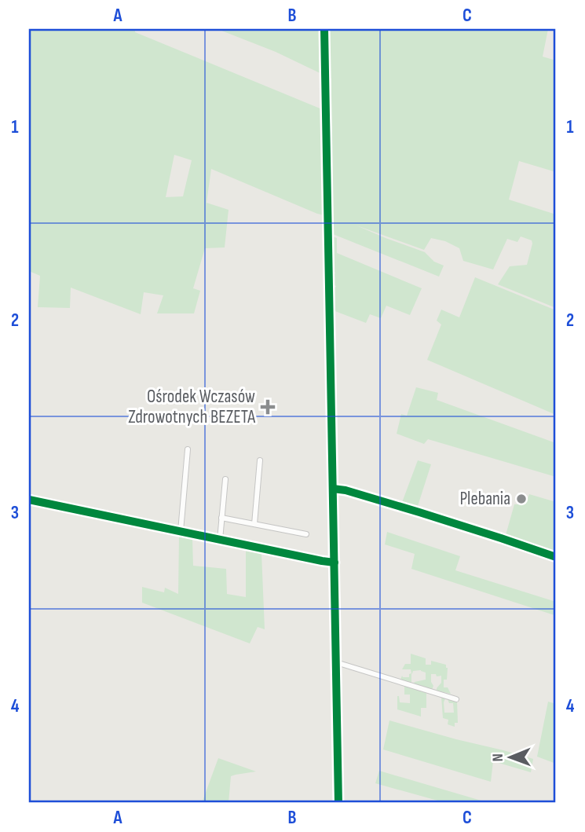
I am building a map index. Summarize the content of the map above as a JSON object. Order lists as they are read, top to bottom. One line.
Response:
{"places":{"health":["Ośrodek Wczasów Zdrowotnych BEZETA"],"other":["Plebania"]},"north":"left","grid":{"columns":["A","B","C"],"rows":["1","2","3","4"]}}
